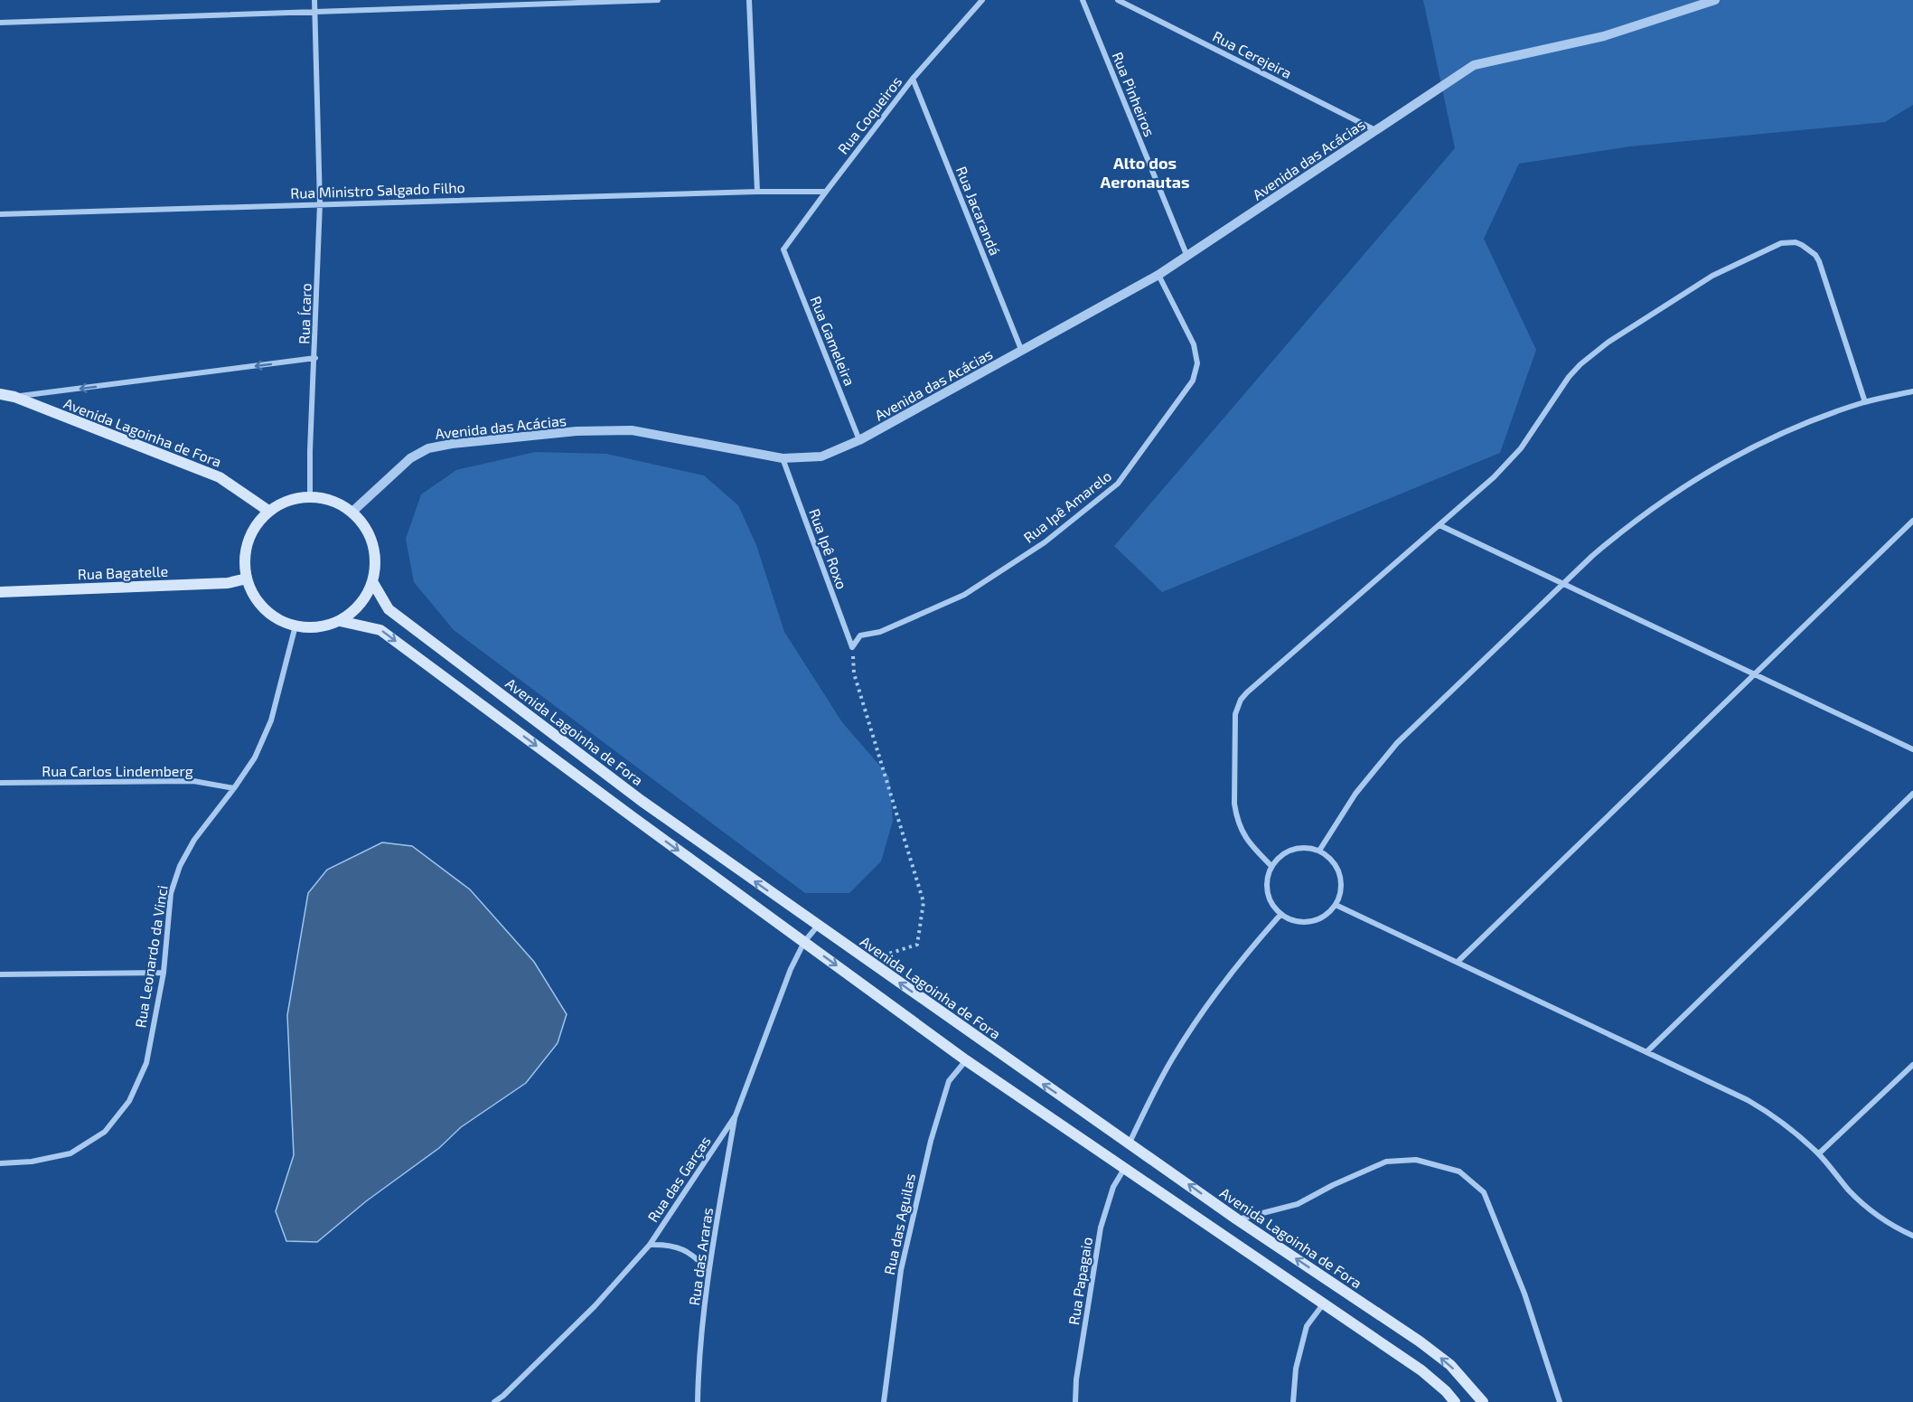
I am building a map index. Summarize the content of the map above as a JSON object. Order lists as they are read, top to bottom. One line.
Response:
{"streets":{"main road":["Avenida Lagoinha de Fora","Rua Bagatelle"],"street":["Rua Cerejeira","Rua Pinheiros","Rua Coqueiros","Avenida das Acácias","Rua Ministro Salgado Filho","Rua Jacarandá","Rua Ícaro","Rua Gameleira","Rua Ipê Amarelo","Rua Ipê Roxo","Rua Carlos Lindemberg","Rua Leonardo da Vinci","Rua das Garças","Rua das Aguilas","Rua das Araras","Rua Papagaio"]},"crossings":[["Rua Cerejeira","Avenida das Acácias"],["Rua Pinheiros","Avenida das Acácias"],["Rua Coqueiros","Rua Ministro Salgado Filho"],["Rua Coqueiros","Rua Jacarandá"],["Rua Coqueiros","Rua Gameleira"],["Avenida das Acácias","Rua Jacarandá"],["Avenida das Acácias","Rua Gameleira"],["Avenida das Acácias","Avenida Lagoinha de Fora"],["Avenida das Acácias","Rua Ipê Amarelo"],["Avenida das Acácias","Rua Ipê Roxo"],["Avenida das Acácias","Rua Bagatelle"],["Avenida das Acácias","Rua Leonardo da Vinci"],["Rua Ministro Salgado Filho","Rua Ícaro"],["Rua Ícaro","Avenida Lagoinha de Fora"],["Avenida Lagoinha de Fora","Rua Bagatelle"],["Avenida Lagoinha de Fora","Rua Leonardo da Vinci"],["Avenida Lagoinha de Fora","Rua das Garças"],["Rua Ipê Amarelo","Rua Ipê Roxo"],["Rua Bagatelle","Rua Leonardo da Vinci"],["Rua Carlos Lindemberg","Rua Leonardo da Vinci"],["Rua das Garças","Rua das Araras"]],"one_way":["Rua Ícaro"],"districts":["Alto dos Aeronautas"]}
